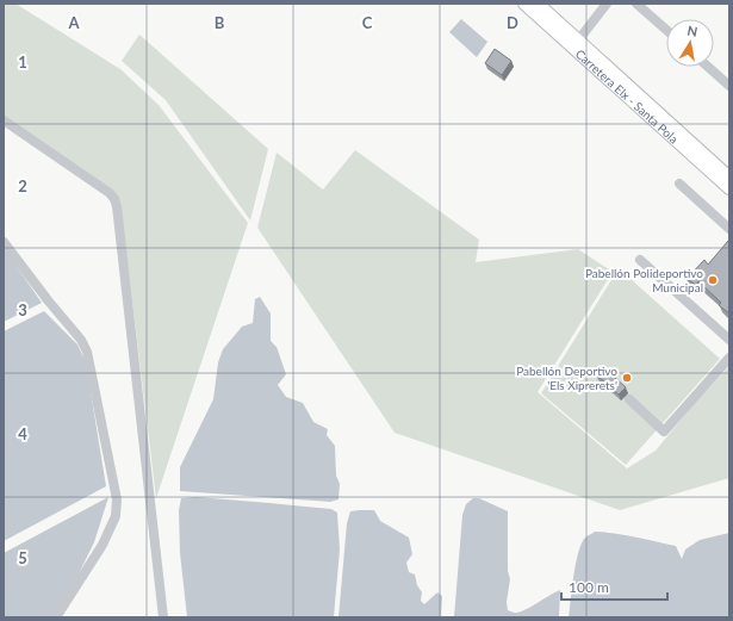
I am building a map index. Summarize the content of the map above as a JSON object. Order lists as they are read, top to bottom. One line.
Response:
{"streets":{"main road":["Carretera Elx - Santa Pola"]},"places":["Pabellón Polideportivo Municipal","Pabellón Deportivo 'Els Xiprerets'"],"scale_bar":"100 m","north":"top","grid":{"columns":["A","B","C","D"],"rows":["1","2","3","4","5"]}}
